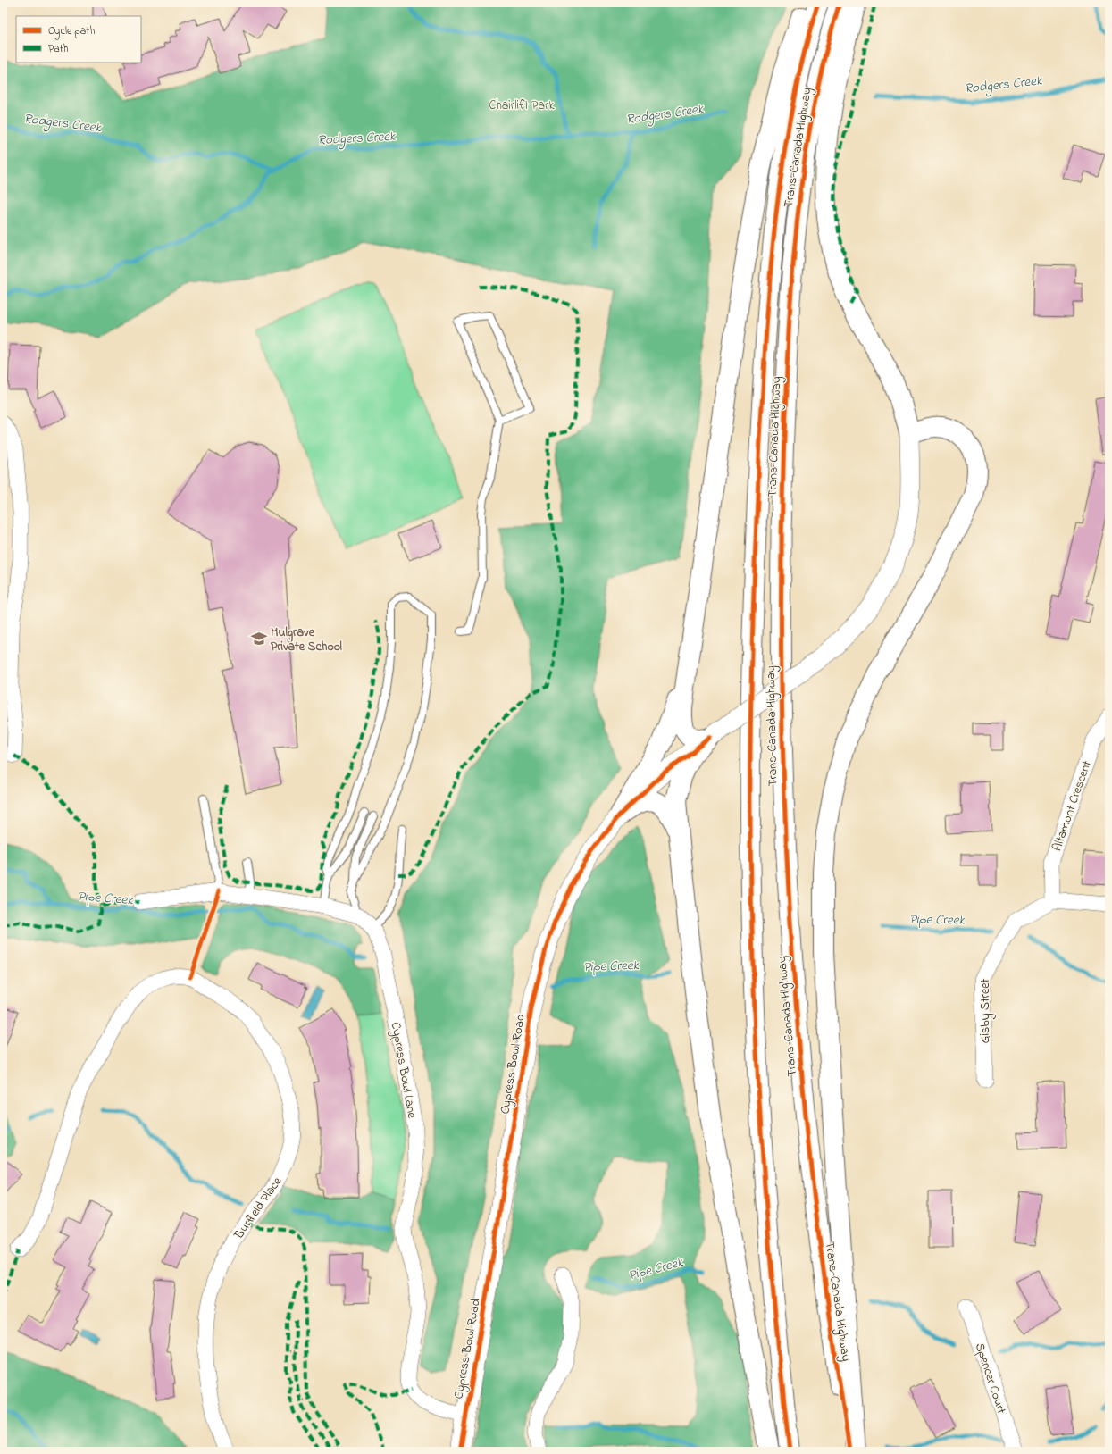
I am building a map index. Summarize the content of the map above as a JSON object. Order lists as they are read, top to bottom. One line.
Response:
{"streets":{"highway":["Trans-Canada Highway"],"street":["Altamont Crescent","Gisby Street","Cypress Bowl Road","Cypress Bowl Lane","Burfield Place","Spencer Court"]},"crossings":[["Altamont Crescent","Gisby Street"],["Cypress Bowl Road","Cypress Bowl Lane"]],"water":["Rodgers Creek","Pipe Creek"],"parks":["Chairlift Park"],"places":{"school or university":["Mulgrave Private School"]},"legend":["Cycle path","Path"]}
